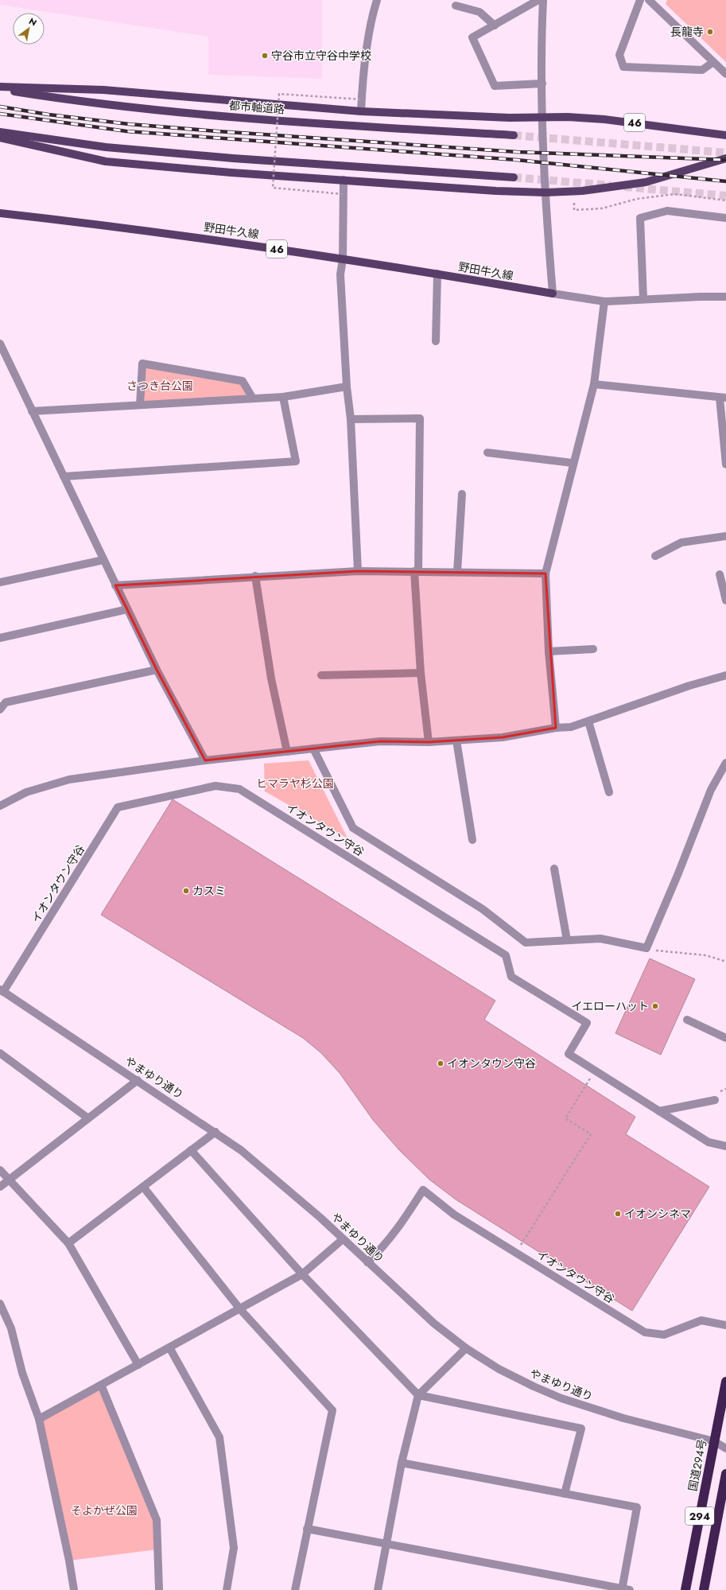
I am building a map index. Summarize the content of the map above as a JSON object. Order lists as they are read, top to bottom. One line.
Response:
{"streets":{"highway":["国道294号","294"],"main road":["都市軸道路","46","野田牛久線"],"street":["イオンタウン守谷","やまゆり通り"]},"crossings":[["イオンタウン守谷","やまゆり通り"],["やまゆり通り","国道294号"]],"parks":["さつき台公園","ヒマラヤ杉公園","そよかぜ公園"],"places":["長龍寺","守谷市立守谷中学校","カスミ","イエローハット","イオンタウン守谷","イオンシネマ"],"north":"top right"}
